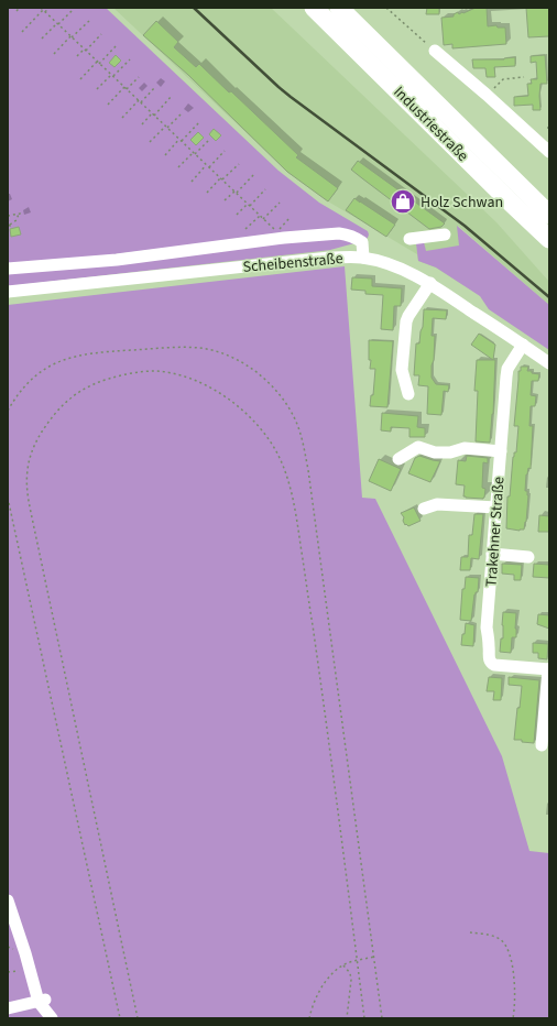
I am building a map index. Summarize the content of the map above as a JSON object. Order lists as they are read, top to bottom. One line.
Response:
{"streets":{"highway":["Industriestraße"],"street":["Scheibenstraße","Trakehner Straße"]},"crossings":[["Scheibenstraße","Trakehner Straße"]],"places":{"shop":["Holz Schwan"]}}
